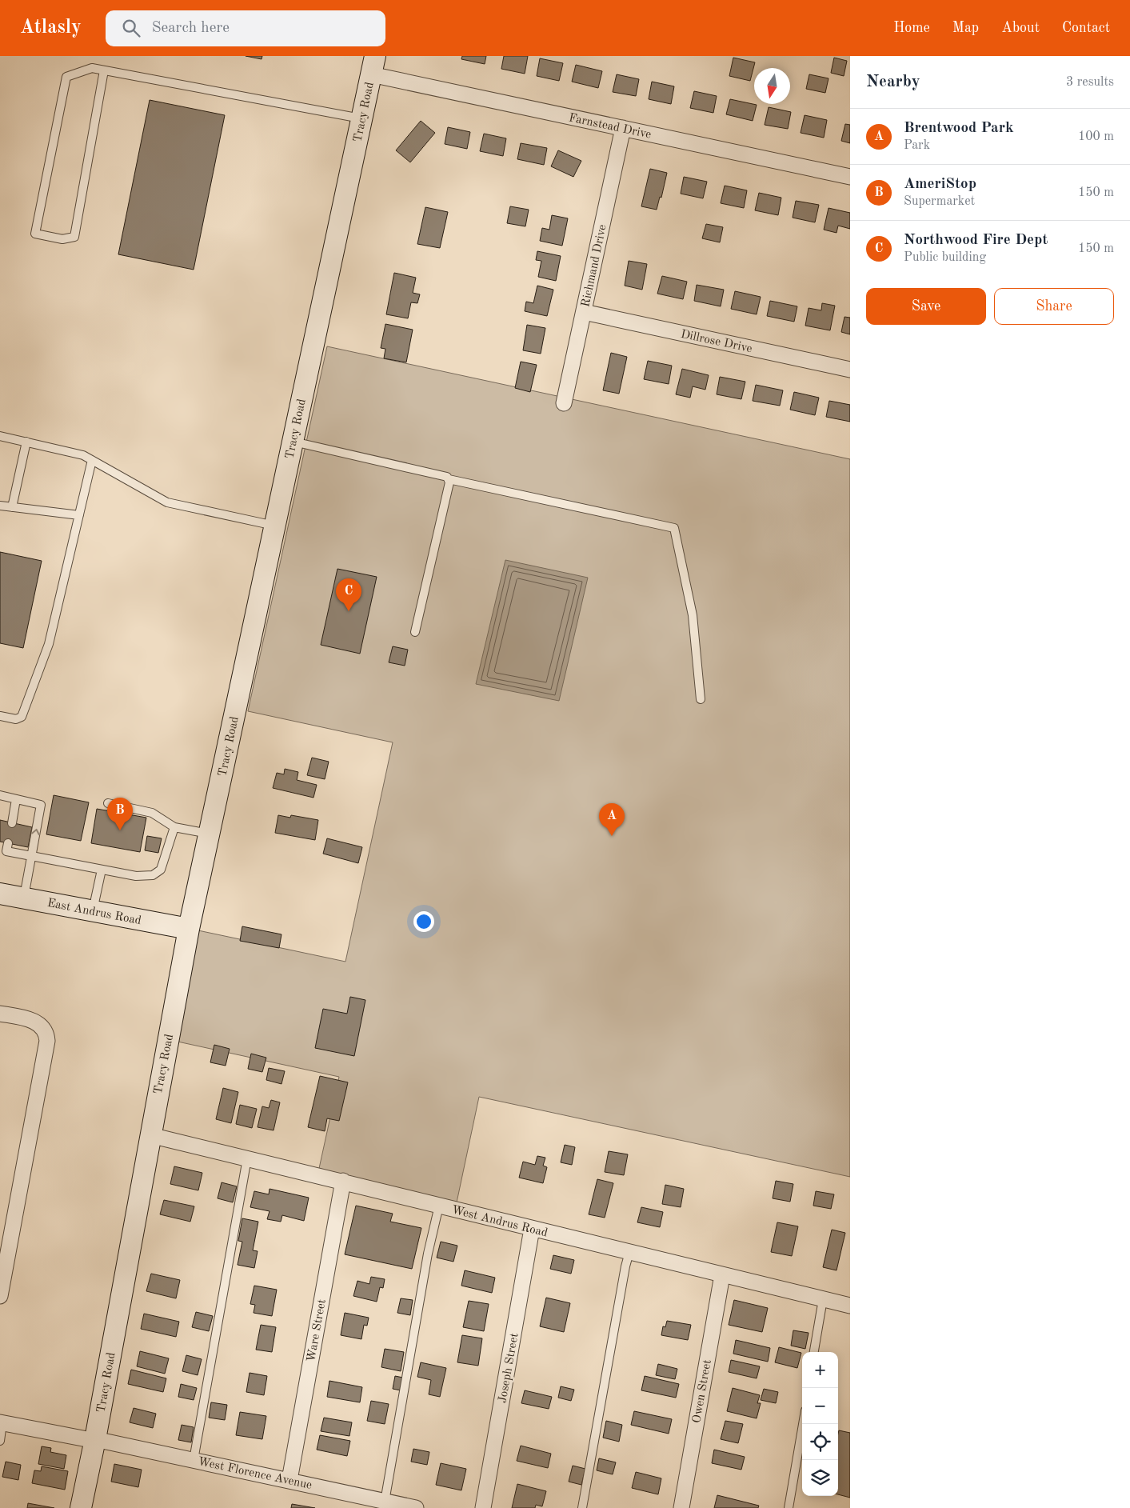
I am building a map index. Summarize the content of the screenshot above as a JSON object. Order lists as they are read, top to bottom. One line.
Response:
{"streets":{"street":["Tracy Road","Farnstead Drive","Richmand Drive","Dillrose Drive","East Andrus Road","West Andrus Road","Ware Street","Joseph Street","Owen Street","West Florence Avenue"]},"crossings":[["Tracy Road","Farnstead Drive"],["Tracy Road","East Andrus Road"],["Tracy Road","West Andrus Road"],["Tracy Road","West Florence Avenue"],["Farnstead Drive","Richmand Drive"],["Richmand Drive","Dillrose Drive"],["West Andrus Road","Ware Street"],["West Andrus Road","Joseph Street"],["West Andrus Road","Owen Street"],["Ware Street","West Florence Avenue"]],"north":"bottom","page":{"header":"Atlasly","search":"Search here","nav":["Home","Map","About","Contact"],"heading":["Nearby","3 results"],"list":[{"mark":"A","name":"Brentwood Park","note":"Park","value":"100 m"},{"mark":"B","name":"AmeriStop","note":"Supermarket","value":"150 m"},{"mark":"C","name":"Northwood Fire Dept","note":"Public building","value":"150 m"}],"buttons":["Save","Share"],"pins":["C","B","A"],"map_buttons":["+","−"]}}
